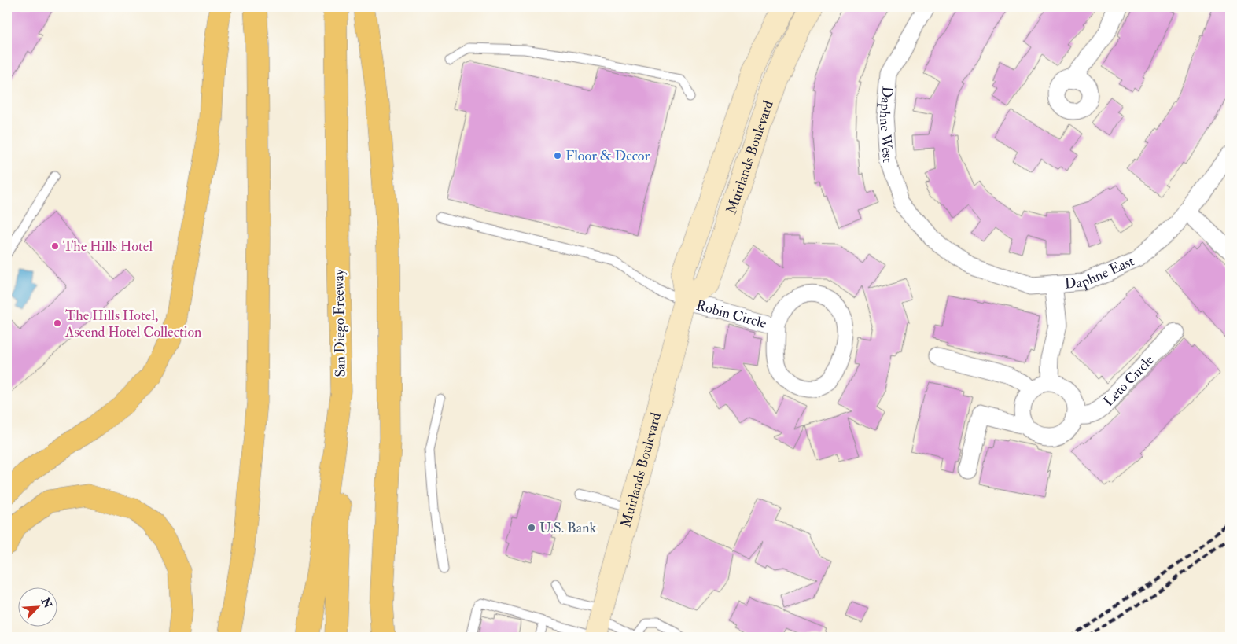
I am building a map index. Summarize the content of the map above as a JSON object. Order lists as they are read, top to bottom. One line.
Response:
{"streets":{"highway":["San Diego Freeway"],"main road":["Muirlands Boulevard"],"street":["Daphne West","Daphne East","Robin Circle","Leto Circle"]},"crossings":[["Daphne West","Daphne East"],["Muirlands Boulevard","Robin Circle"]],"places":["Floor & Decor","The Hills Hotel","The Hills Hotel, Ascend Hotel Collection","U.S. Bank"],"north":"top right"}
